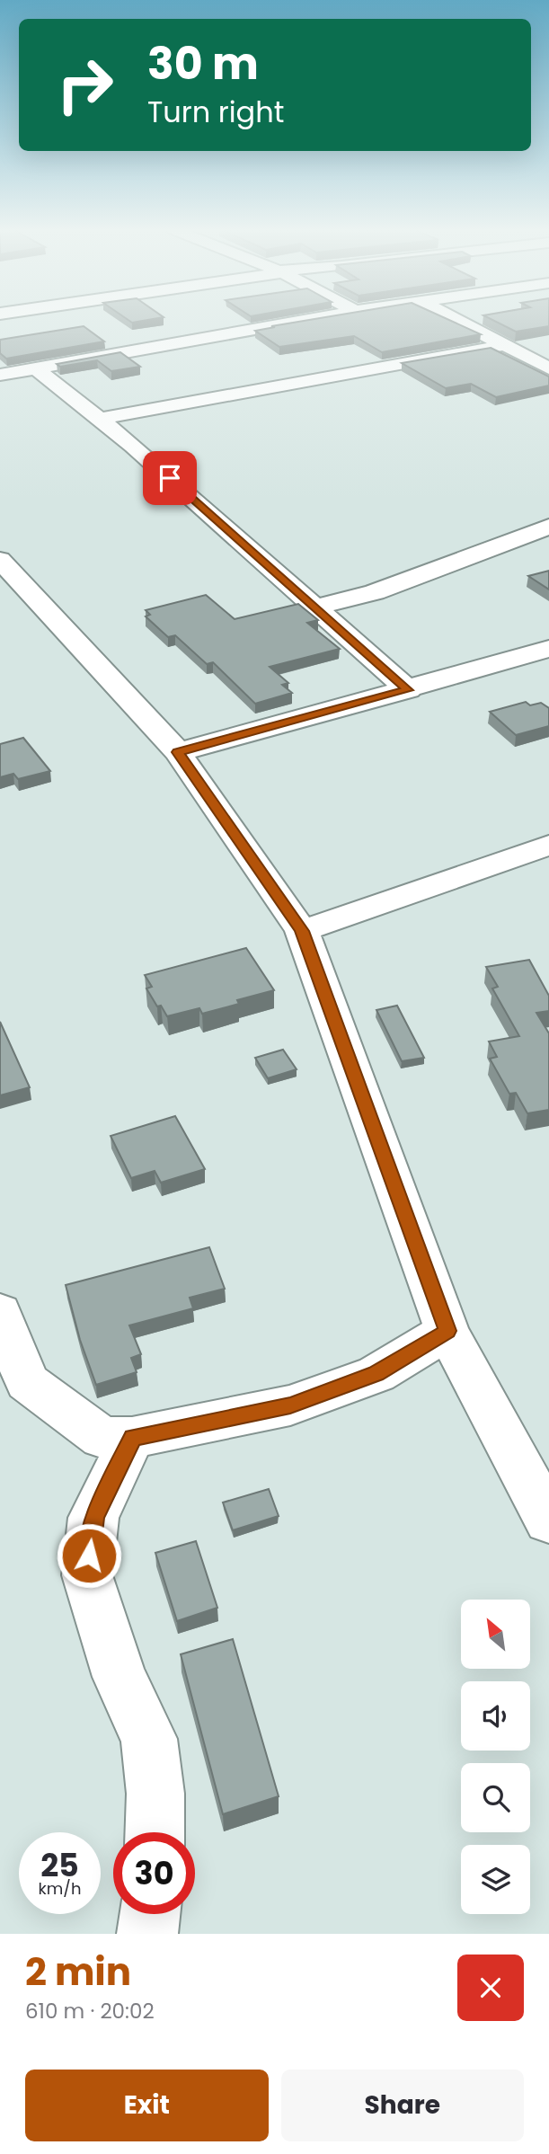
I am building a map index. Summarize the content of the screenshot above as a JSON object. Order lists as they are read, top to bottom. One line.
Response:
{"north":"top left","page":{"turn":["30 m","Turn right"],"speed":"25 km/h","limit":"30","heading":["2 min","610 m · 20:02"],"buttons":["Exit","Share"]}}
